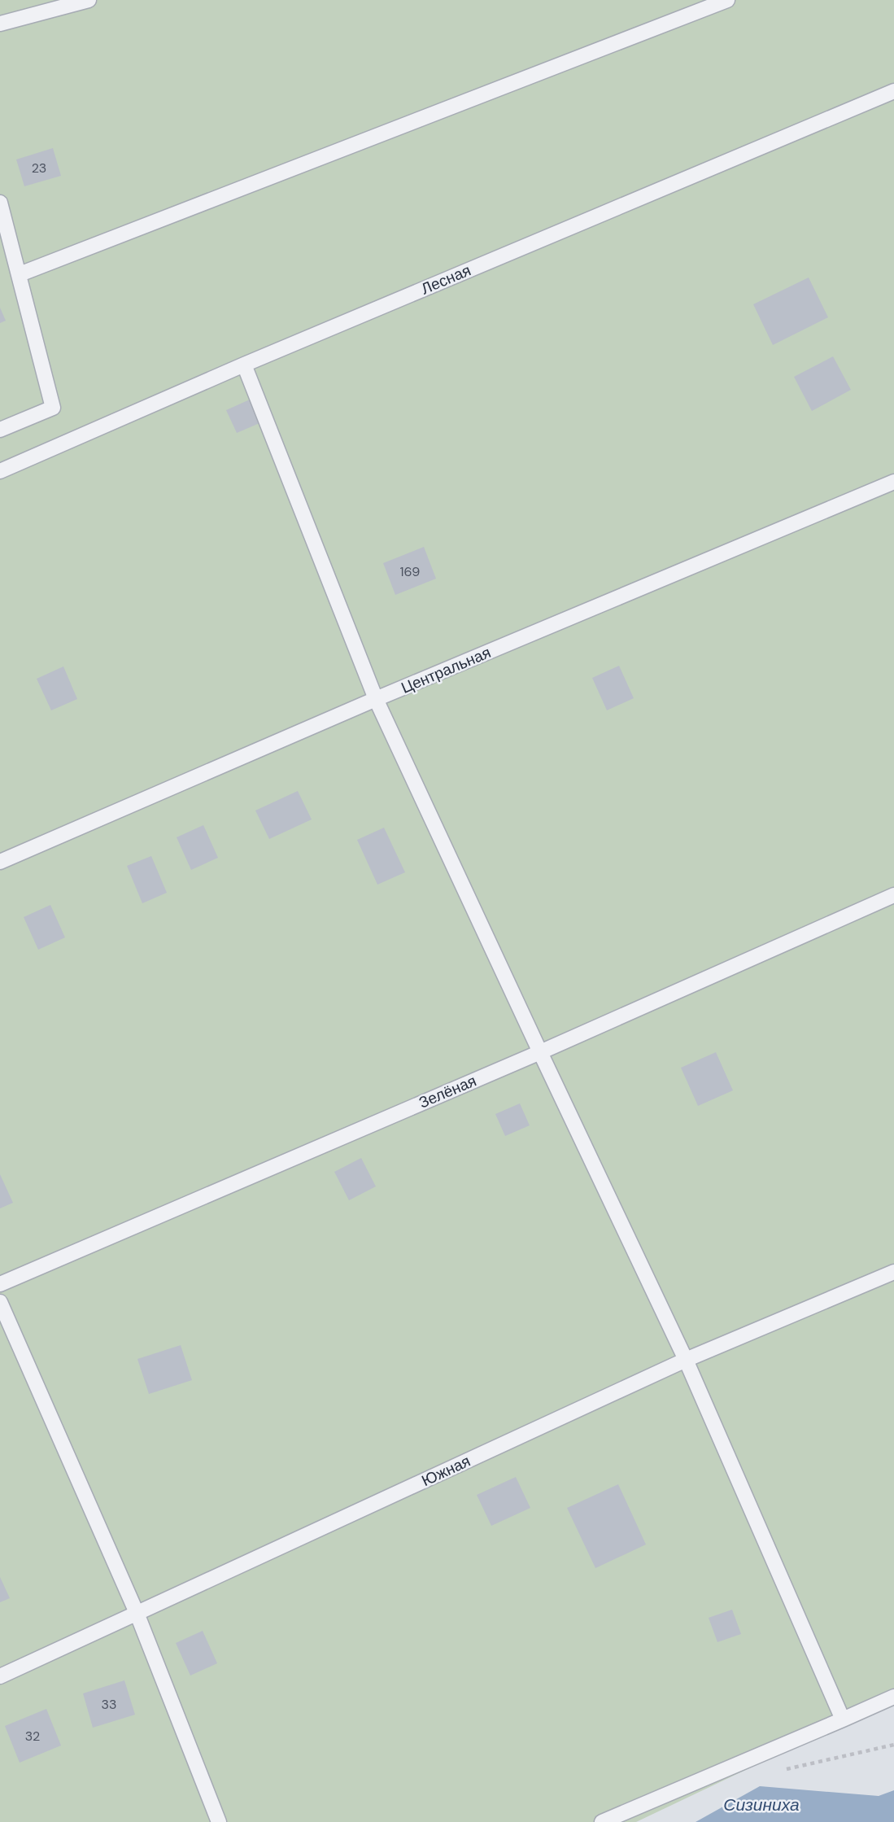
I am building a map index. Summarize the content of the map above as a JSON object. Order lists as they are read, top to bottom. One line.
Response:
{"streets":{"lane":["Лесная","Центральная","Зелёная","Южная"]},"water":["Сизиниха"],"house_numbers":["23","169","33","32"]}
